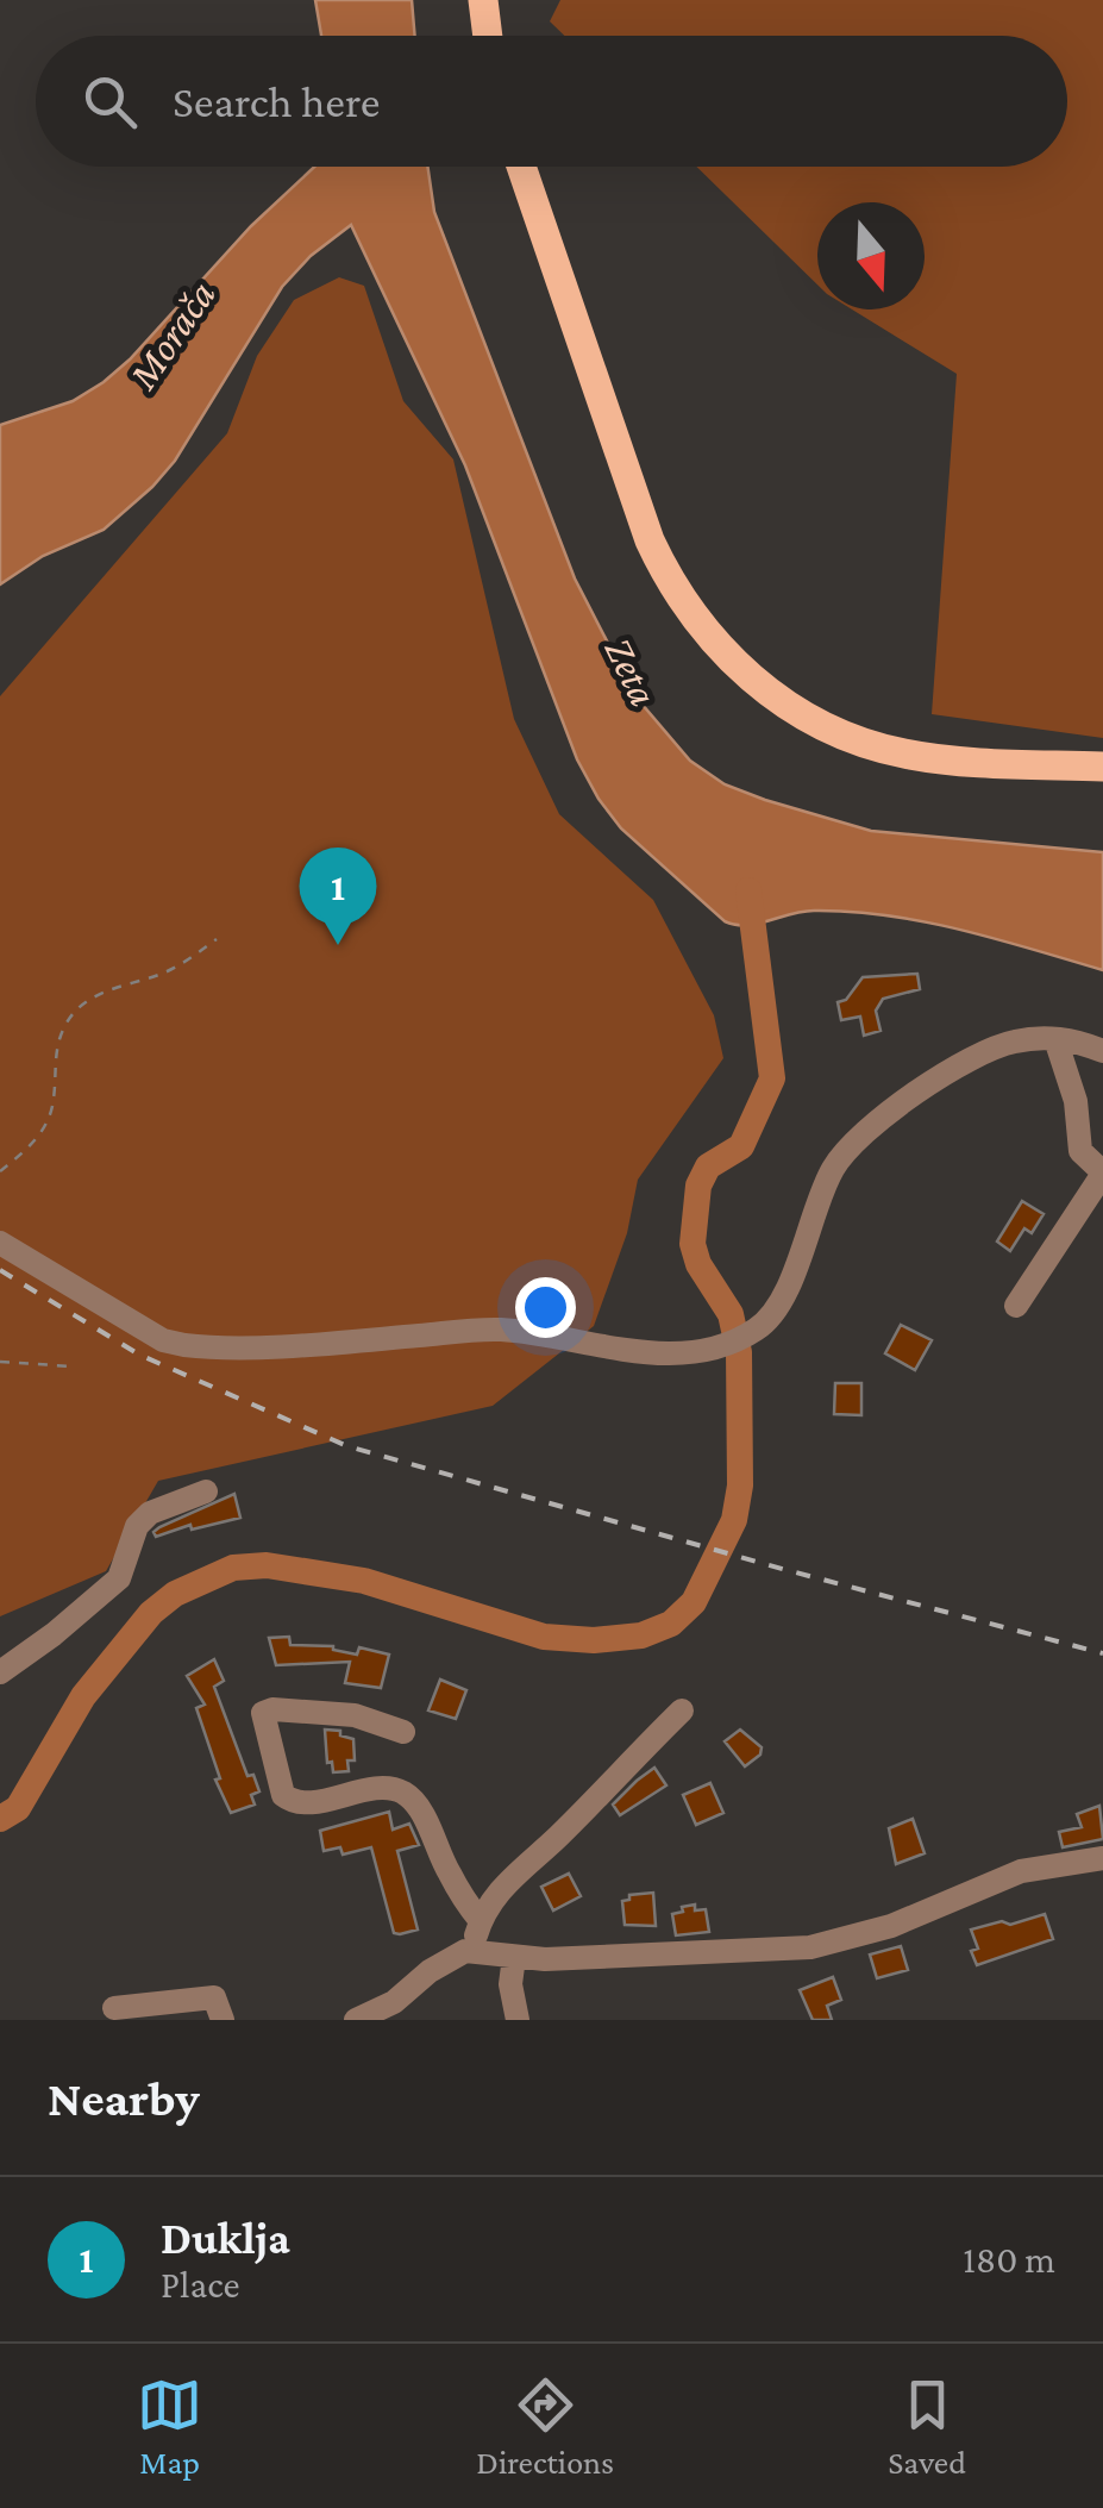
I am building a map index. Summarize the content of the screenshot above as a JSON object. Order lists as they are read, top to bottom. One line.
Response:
{"water":["Morača","Zeta"],"north":"bottom","page":{"search":"Search here","pins":"1","heading":"Nearby","list":[{"mark":"1","name":"Duklja","note":"Place","value":"180 m"}],"nav":["Map","Directions","Saved"]}}
